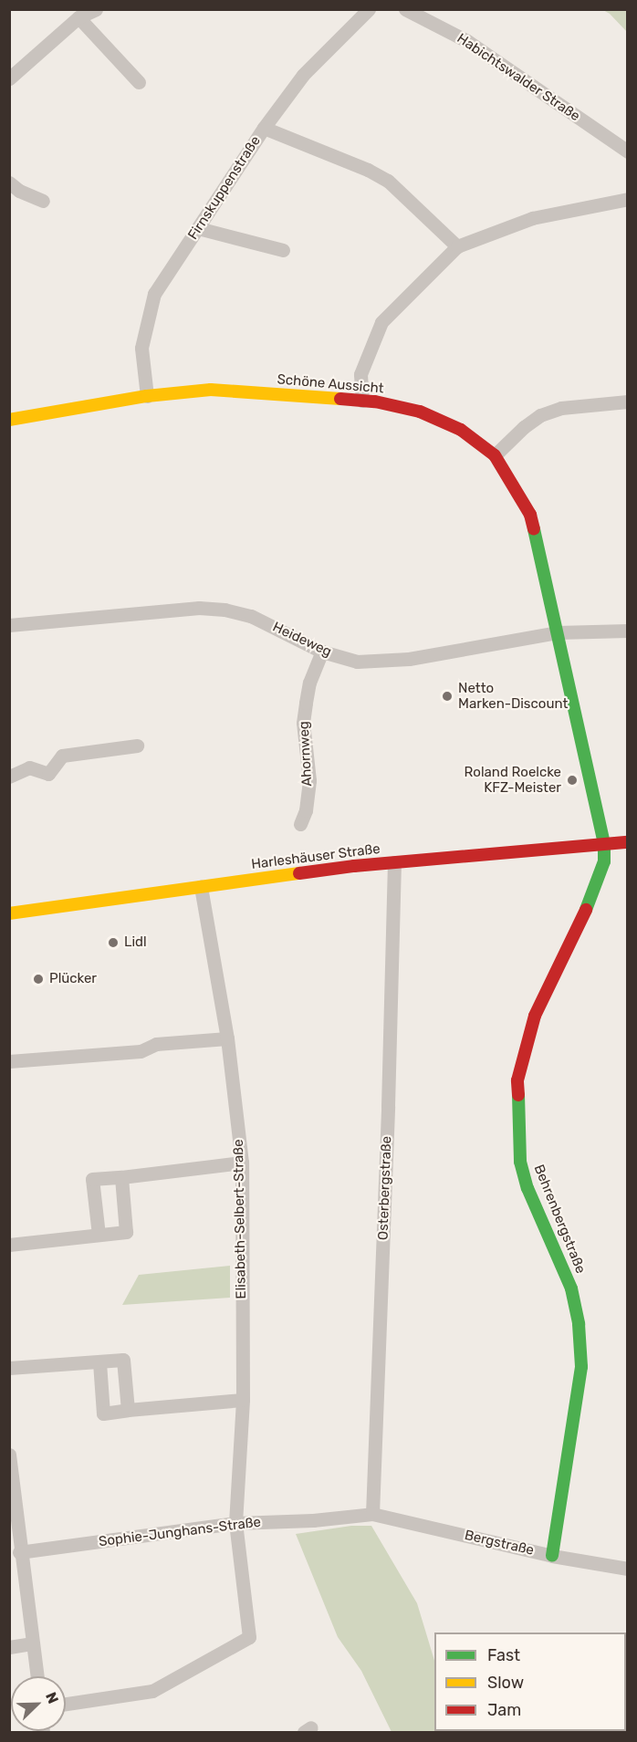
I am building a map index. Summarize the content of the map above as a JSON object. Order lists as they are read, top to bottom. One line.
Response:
{"streets":{"street":["Habichtswalder Straße","Firnskuppenstraße","Schöne Aussicht","Heideweg","Ahornweg","Harleshäuser Straße","Osterbergstraße","Elisabeth-Selbert-Straße","Behrenbergstraße","Sophie-Junghans-Straße","Bergstraße"]},"crossings":[["Firnskuppenstraße","Schöne Aussicht"],["Schöne Aussicht","Heideweg"],["Schöne Aussicht","Harleshäuser Straße"],["Schöne Aussicht","Behrenbergstraße"],["Heideweg","Ahornweg"],["Harleshäuser Straße","Osterbergstraße"],["Harleshäuser Straße","Elisabeth-Selbert-Straße"],["Harleshäuser Straße","Behrenbergstraße"],["Osterbergstraße","Sophie-Junghans-Straße"],["Osterbergstraße","Bergstraße"],["Elisabeth-Selbert-Straße","Sophie-Junghans-Straße"],["Behrenbergstraße","Bergstraße"],["Sophie-Junghans-Straße","Bergstraße"]],"places":["Netto Marken-Discount","Roland Roelcke KFZ-Meister","Lidl","Plücker"],"legend":["Fast","Slow","Jam"],"north":"top right"}
